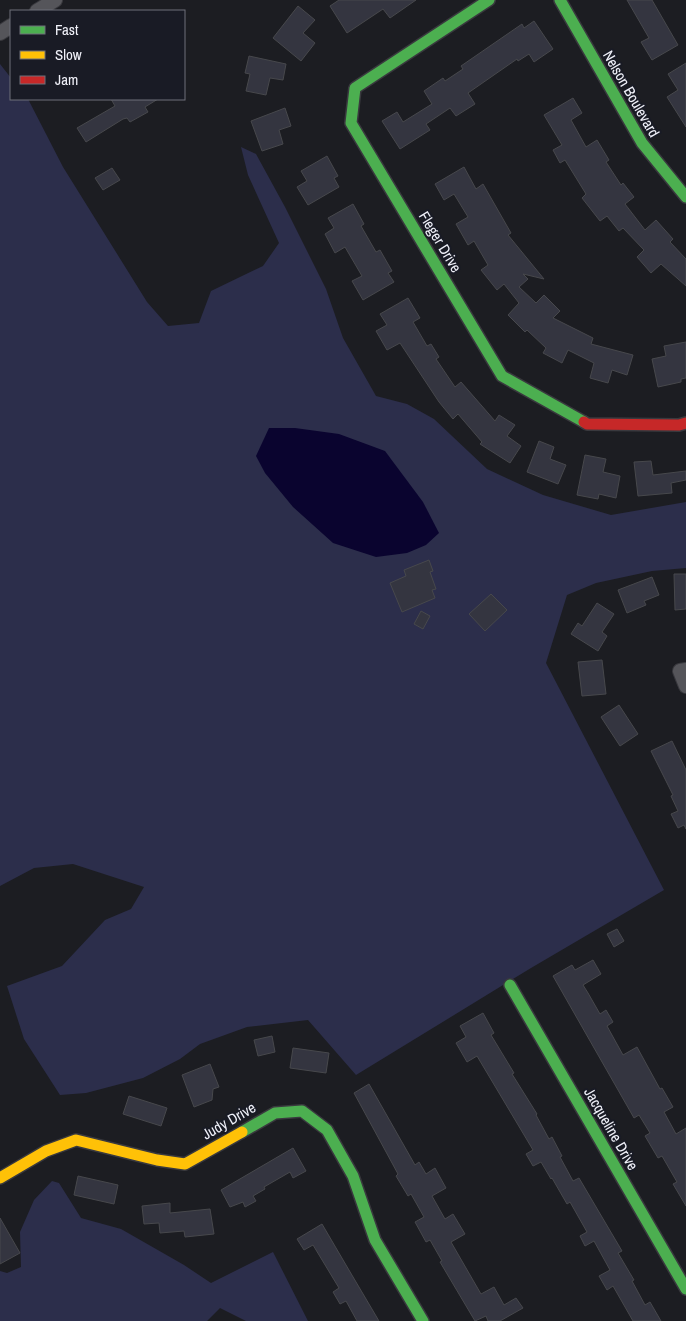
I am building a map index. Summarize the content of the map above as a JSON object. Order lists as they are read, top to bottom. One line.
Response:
{"streets":{"street":["Nelson Boulevard","Fleger Drive","Judy Drive","Jacqueline Drive"]},"legend":["Fast","Slow","Jam"]}
